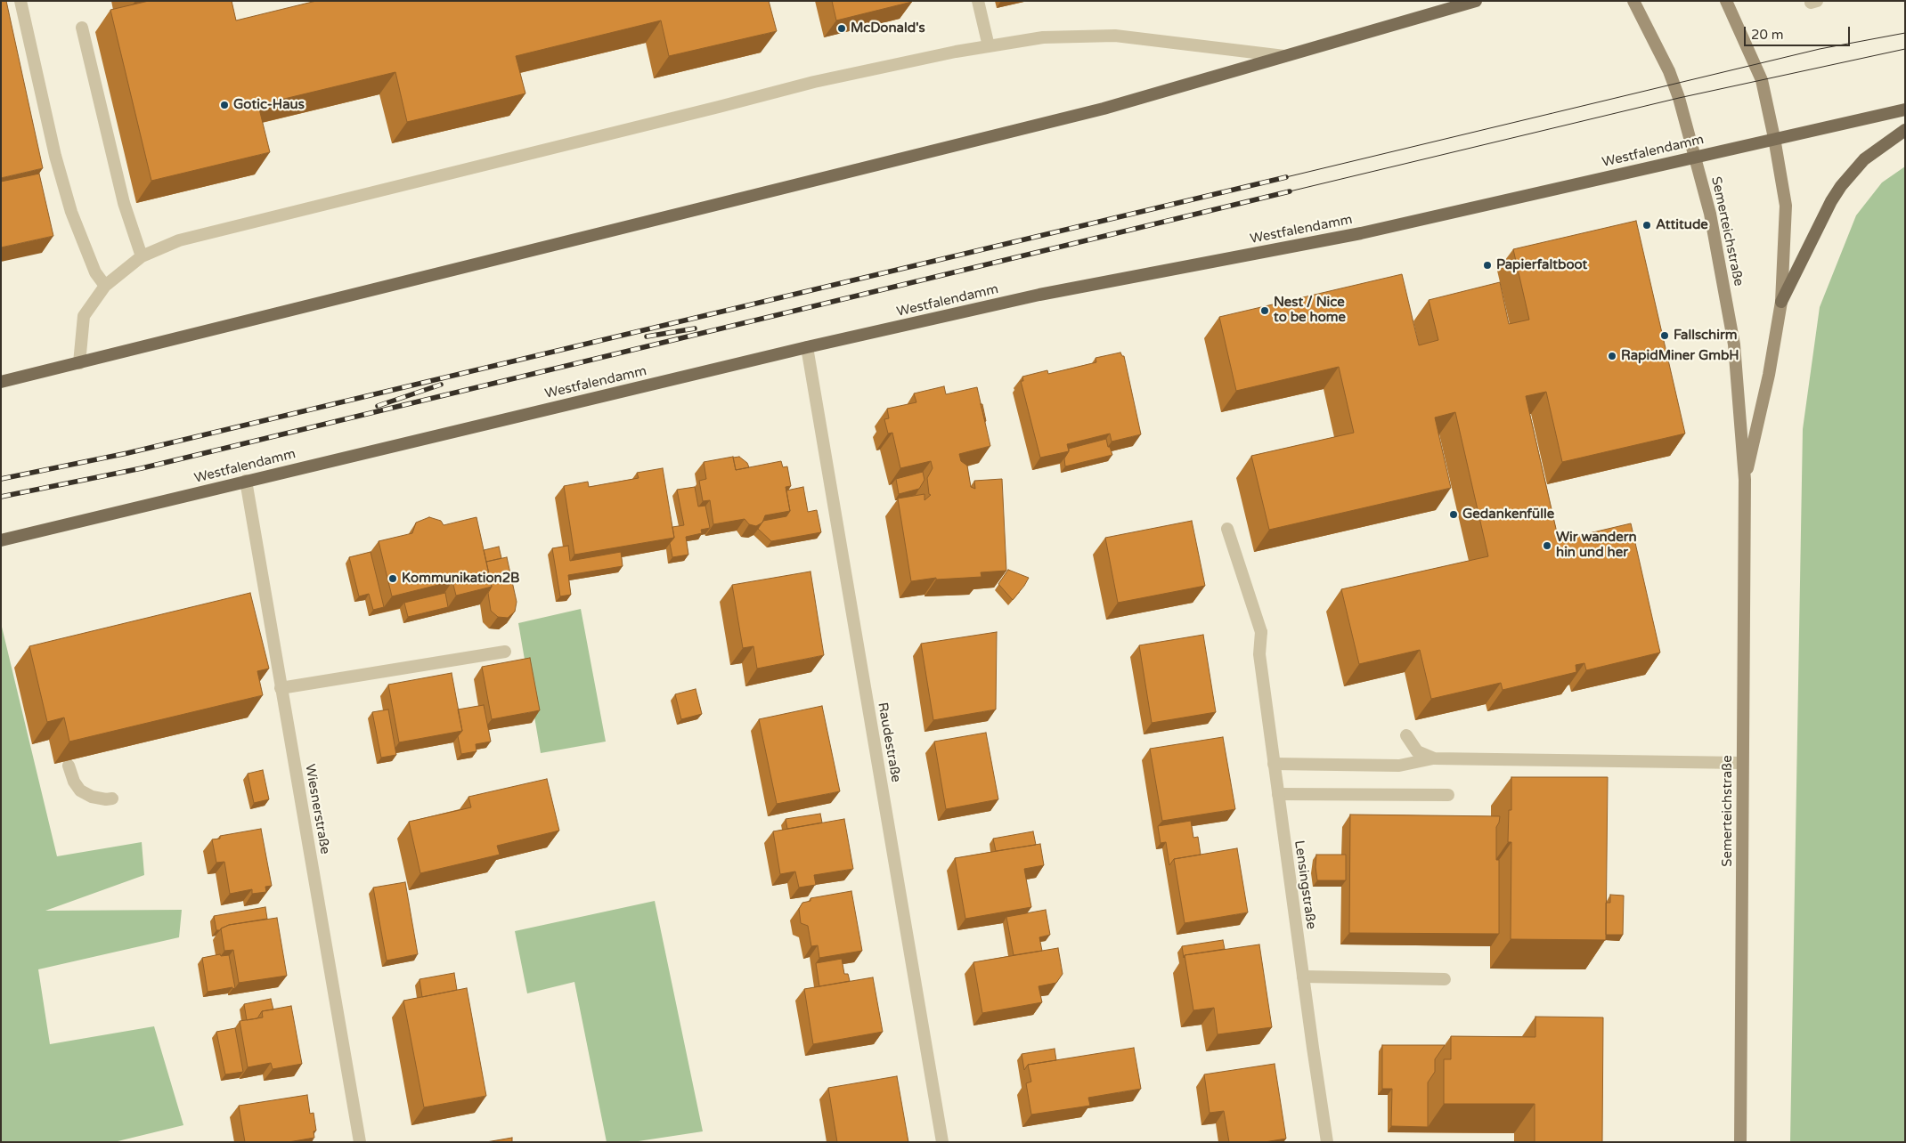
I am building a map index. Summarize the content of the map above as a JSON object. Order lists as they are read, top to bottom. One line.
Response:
{"streets":{"main road":["Westfalendamm","Semerteichstraße"],"street":["Raudestraße","Wiesnerstraße","Lensingstraße"]},"crossings":[["Westfalendamm","Semerteichstraße"],["Westfalendamm","Raudestraße"],["Westfalendamm","Wiesnerstraße"]],"places":["McDonald's","Gotic-Haus","Attitude","Papierfaltboot","Nest / Nice to be home","Fallschirm","RapidMiner GmbH","Gedankenfülle","Wir wandern hin und her","Kommunikation2B"],"scale_bar":"20 m"}
